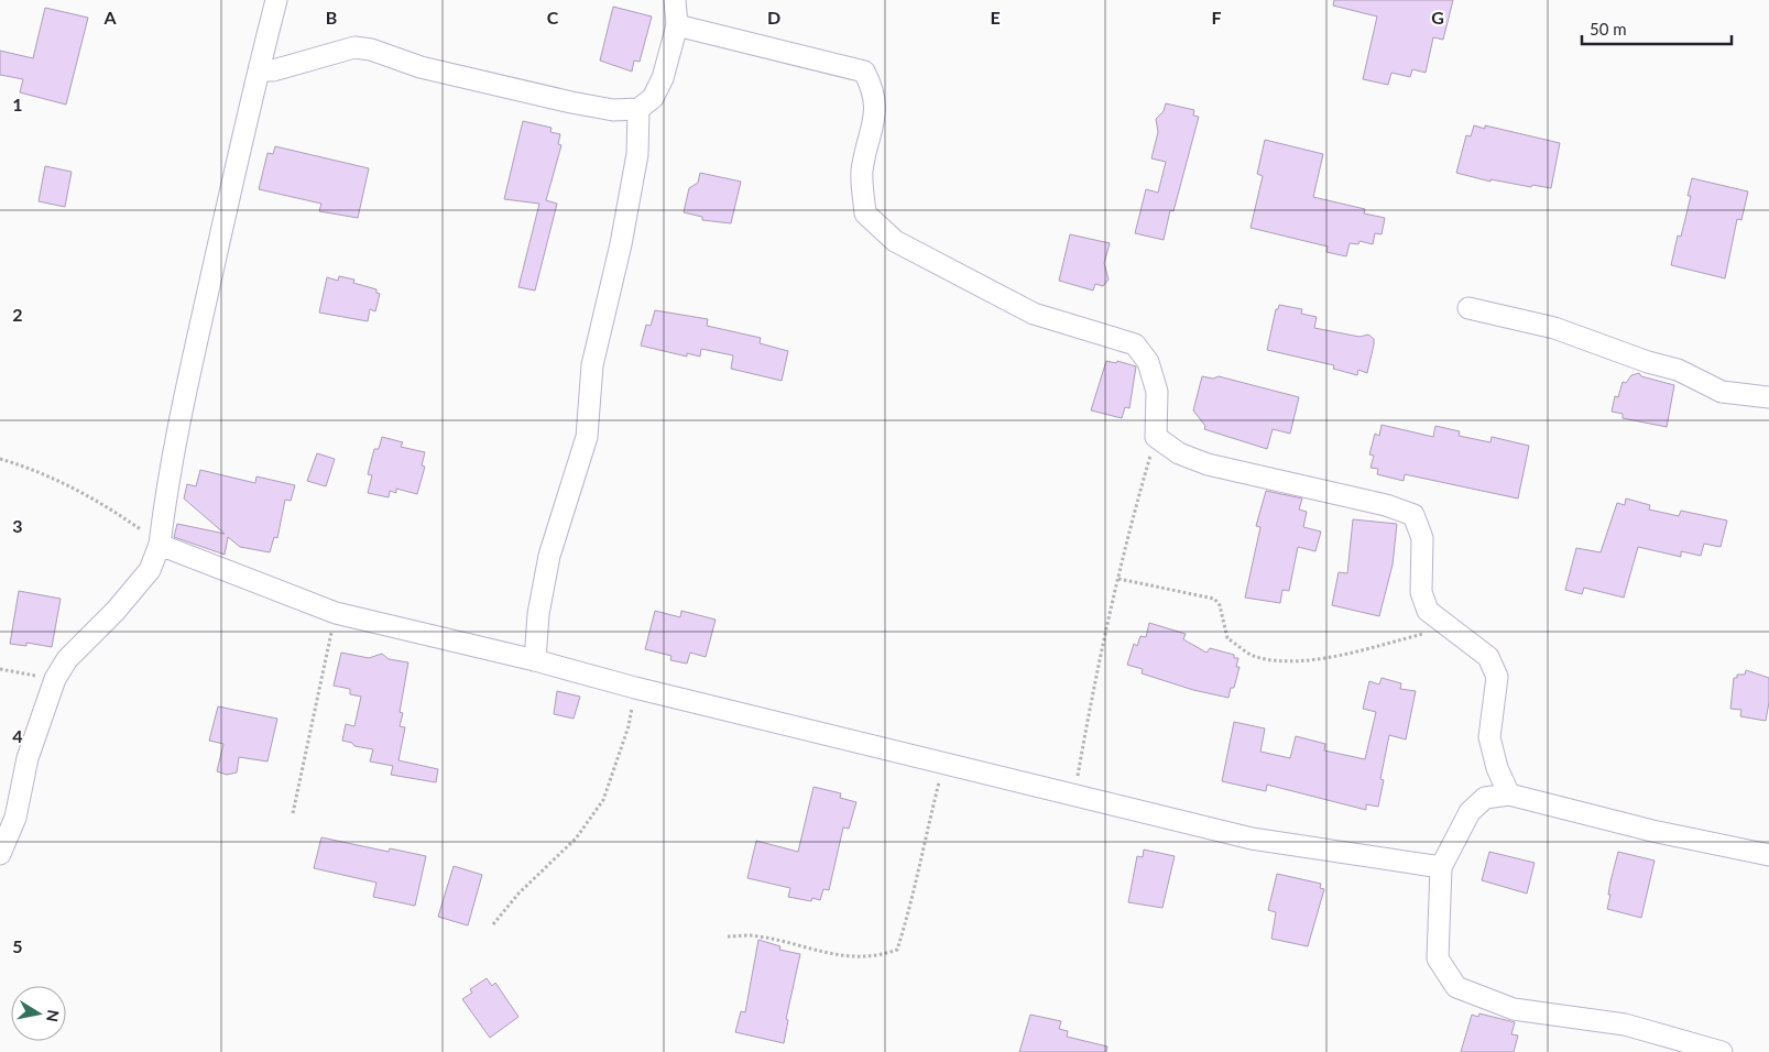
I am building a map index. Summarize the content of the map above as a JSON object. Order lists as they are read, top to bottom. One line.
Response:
{"scale_bar":"50 m","north":"right","grid":{"columns":["A","B","C","D","E","F","G"],"rows":["1","2","3","4","5"]}}
